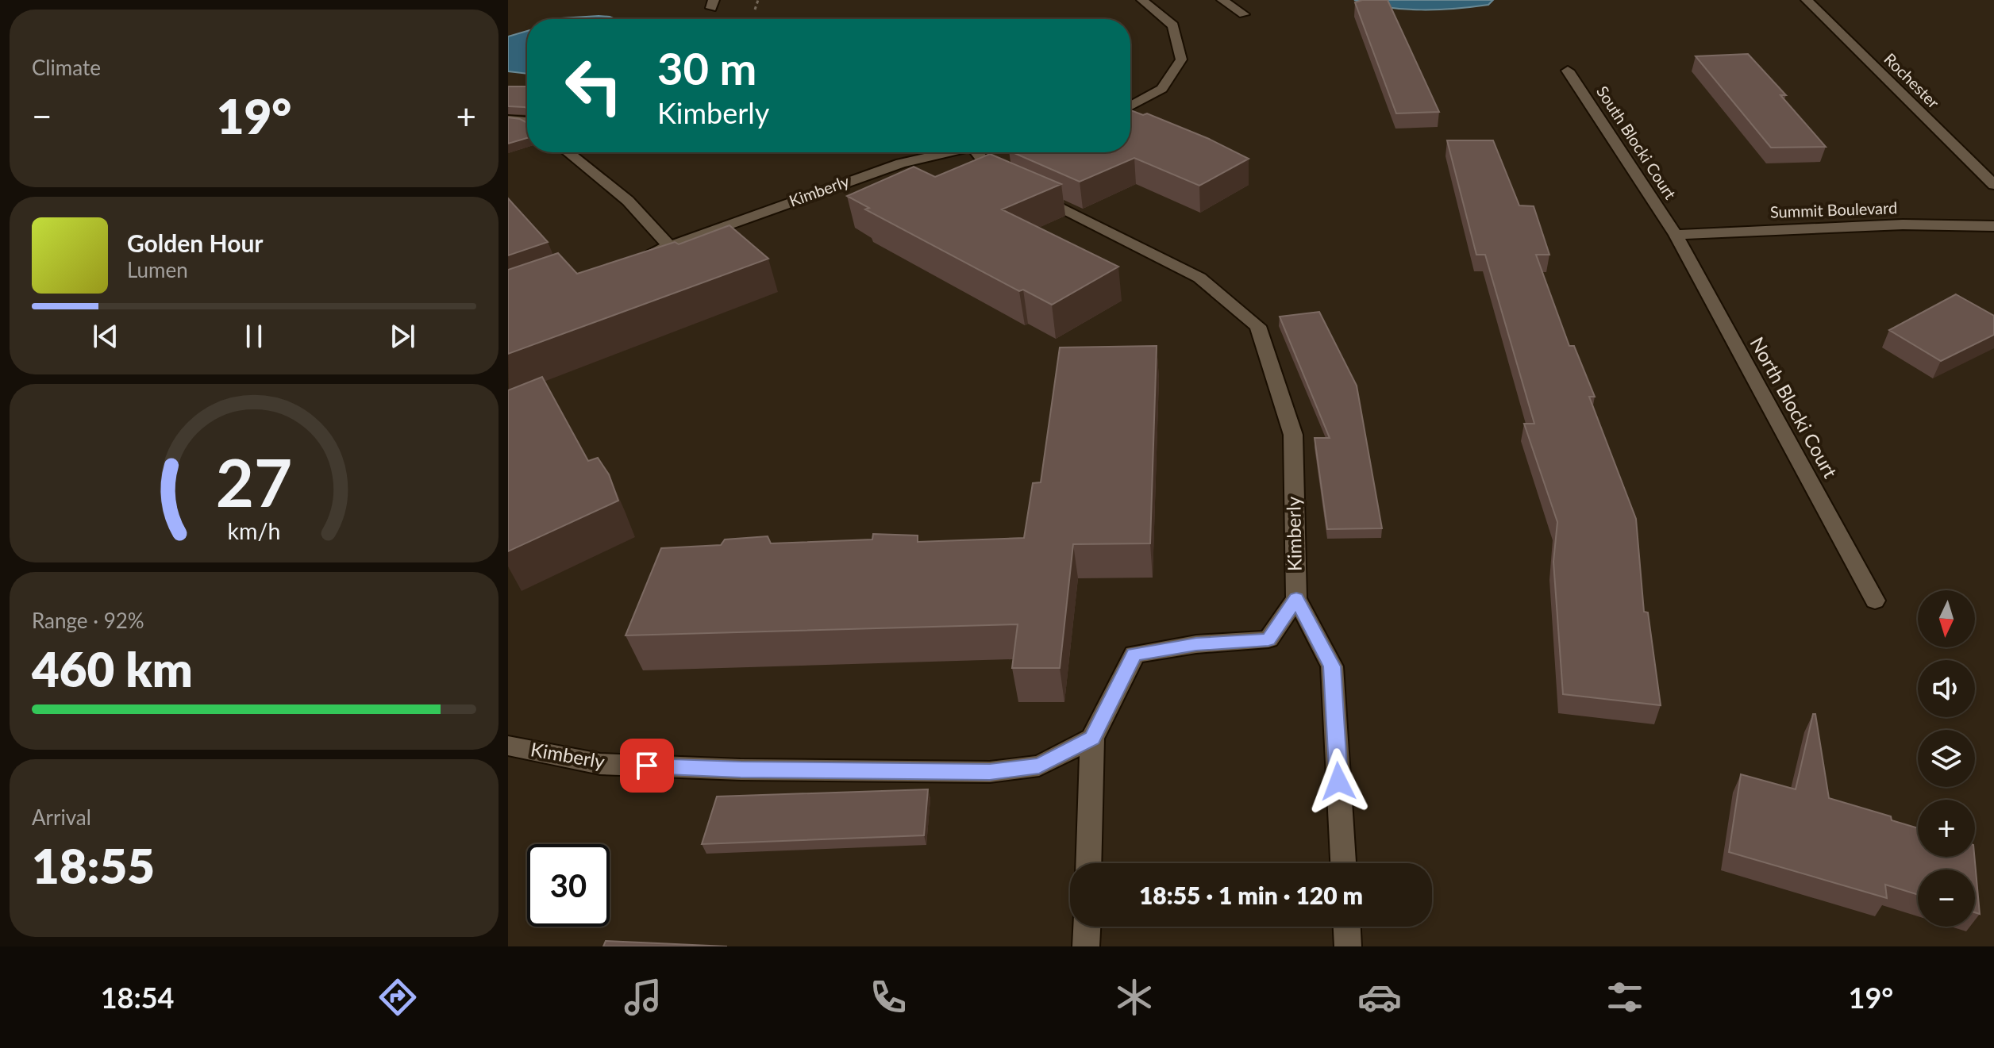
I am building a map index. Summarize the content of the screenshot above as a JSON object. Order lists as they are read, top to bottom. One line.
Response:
{"streets":{"street":["Rochester","South Blocki Court","Kimberly","Summit Boulevard","North Blocki Court"]},"crossings":[["South Blocki Court","Summit Boulevard"],["South Blocki Court","North Blocki Court"],["Summit Boulevard","North Blocki Court"]],"north":"bottom","page":{"tile":["Climate",["Range · 92%","460 km"],["Arrival","18:55"]],"turn":["30 m","Kimberly"],"heat":["−","19°","+"],"song":["Golden Hour","Lumen"],"map_buttons":["+","−"],"limit":"30","trip":"18:55 · 1 min · 120 m","tabs":["18:54","19°"],"gauge":["27","km/h"]}}
